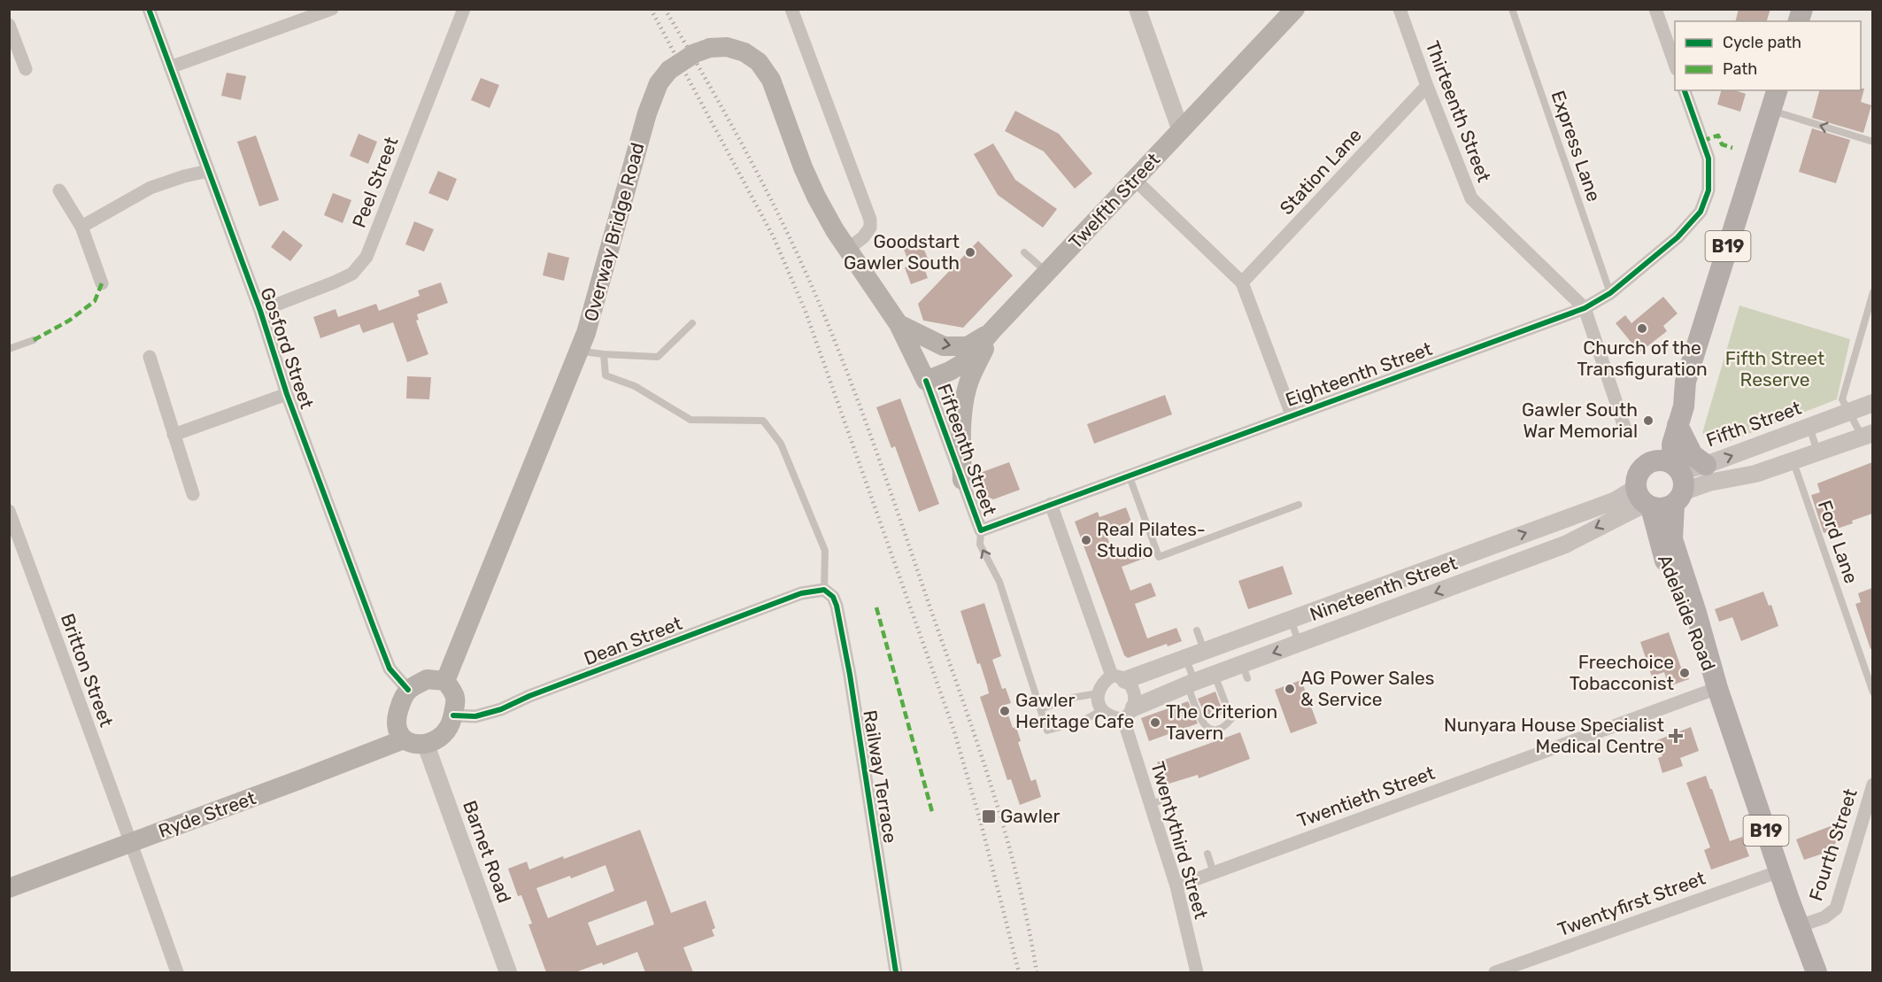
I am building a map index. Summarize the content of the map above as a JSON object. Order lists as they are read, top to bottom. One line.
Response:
{"streets":{"main road":["Twelfth Street","Overway Bridge Road","B19","Fifteenth Street","Adelaide Road","Ryde Street"],"street":["Thirteenth Street","Station Lane","Peel Street","Gosford Street","Eighteenth Street","Fifth Street","Nineteenth Street","Dean Street","Britton Street","Railway Terrace","Twentieth Street","Twentythird Street","Fourth Street","Barnet Road","Twentyfirst Street"],"lane":["Express Lane","Ford Lane"]},"crossings":[["Thirteenth Street","Station Lane"],["Thirteenth Street","Eighteenth Street"],["Express Lane","Eighteenth Street"],["Peel Street","Gosford Street"],["Twelfth Street","Fifteenth Street"],["Overway Bridge Road","Gosford Street"],["Overway Bridge Road","Fifteenth Street"],["Overway Bridge Road","Dean Street"],["Overway Bridge Road","Ryde Street"],["Overway Bridge Road","Barnet Road"],["B19","Fifth Street"],["B19","Nineteenth Street"],["B19","Adelaide Road"],["B19","Twentieth Street"],["B19","Fourth Street"],["B19","Twentyfirst Street"],["Gosford Street","Dean Street"],["Gosford Street","Ryde Street"],["Gosford Street","Barnet Road"],["Eighteenth Street","Fifteenth Street"],["Fifth Street","Nineteenth Street"],["Fifth Street","Adelaide Road"],["Nineteenth Street","Adelaide Road"],["Nineteenth Street","Twentythird Street"],["Adelaide Road","Twentieth Street"],["Dean Street","Railway Terrace"],["Dean Street","Ryde Street"],["Dean Street","Barnet Road"],["Britton Street","Ryde Street"],["Twentieth Street","Twentythird Street"],["Ryde Street","Barnet Road"]],"parks":["Fifth Street Reserve"],"places":{"other":["Goodstart Gawler South","Church of the Transfiguration","Gawler South War Memorial","Real Pilates- Studio","Freechoice Tobacconist","AG Power Sales & Service","Gawler Heritage Cafe","The Criterion Tavern"],"health":["Nunyara House Specialist Medical Centre"],"transit":["Gawler"]},"legend":["Cycle path","Path"]}
